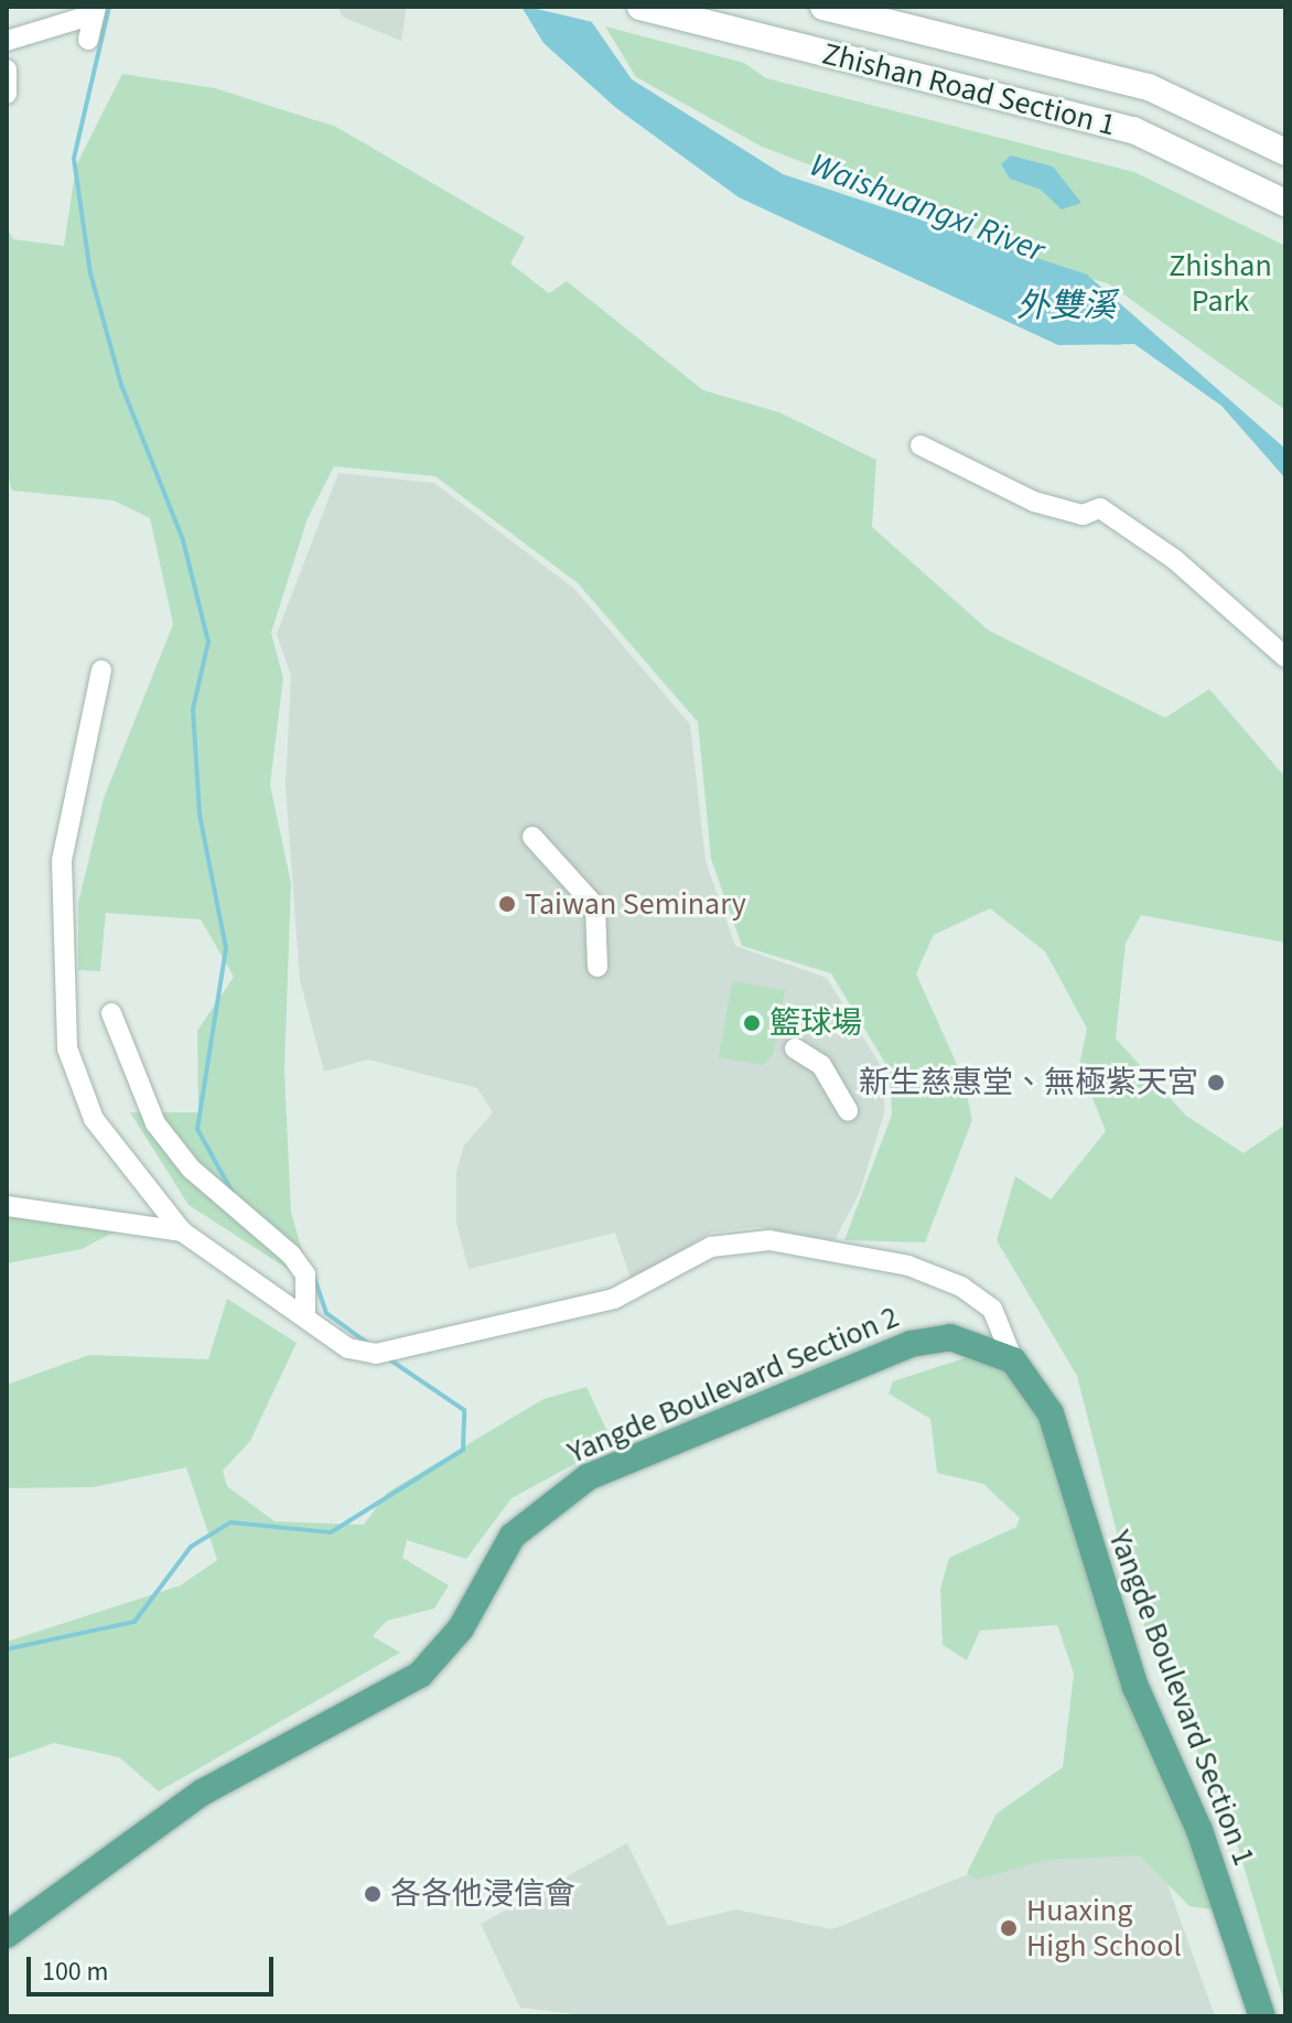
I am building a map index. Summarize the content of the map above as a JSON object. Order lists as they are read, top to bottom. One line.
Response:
{"streets":{"main road":["Zhishan Road Section 1","Yangde Boulevard Section 2","Yangde Boulevard Section 1"]},"crossings":[["Yangde Boulevard Section 2","Yangde Boulevard Section 1"]],"water":["Waishuangxi River","外雙溪"],"parks":["Zhishan Park"],"places":["Taiwan Seminary","籃球場","新生慈惠堂、無極紫天宮","各各他浸信會","Huaxing High School"],"scale_bar":"100 m"}
